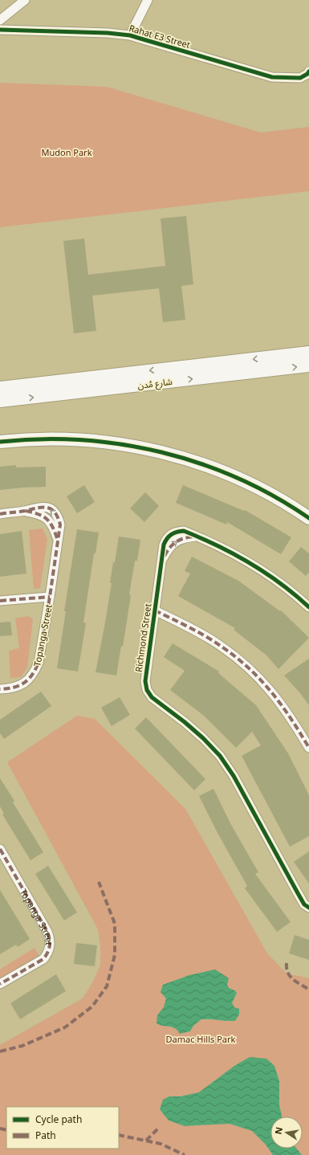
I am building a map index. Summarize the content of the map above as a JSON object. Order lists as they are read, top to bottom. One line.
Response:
{"streets":{"street":["Rahat E3 Street","شارع مُدن","Topanga Street","Richmond Street"]},"parks":["Mudon Park","Damac Hills Park"],"legend":["Cycle path","Path"],"north":"left"}
